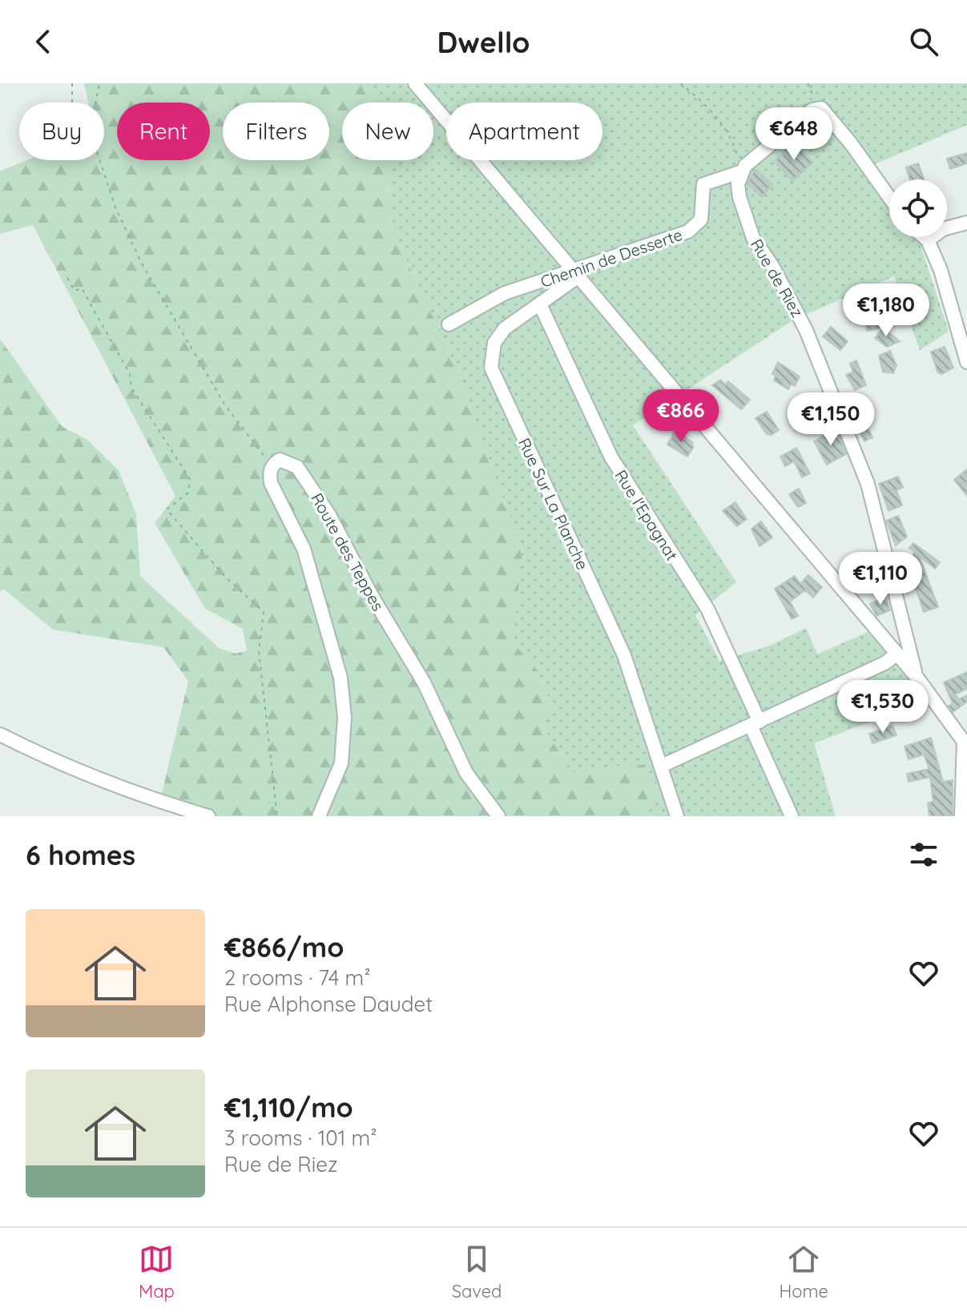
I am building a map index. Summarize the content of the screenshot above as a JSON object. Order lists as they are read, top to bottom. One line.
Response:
{"streets":{"street":["Chemin de Desserte","Rue de Riez","Rue Sur La Planche","Rue l'Epagnat","Route des Teppes"]},"crossings":[["Chemin de Desserte","Rue de Riez"],["Chemin de Desserte","Rue Sur La Planche"],["Rue Sur La Planche","Rue l'Epagnat"]],"page":{"header":"Dwello","chip":["Buy","Rent","Filters","New","Apartment"],"price":["€648","€1,180","€866","€1,150","€1,110","€1,530"],"heading":"6 homes","list":[{"name":"€866/mo","note":"2 rooms · 74 m² · Rue Alphonse Daudet"},{"name":"€1,110/mo","note":"3 rooms · 101 m² · Rue de Riez"}],"tabs":["Map","Saved","Home"]}}
